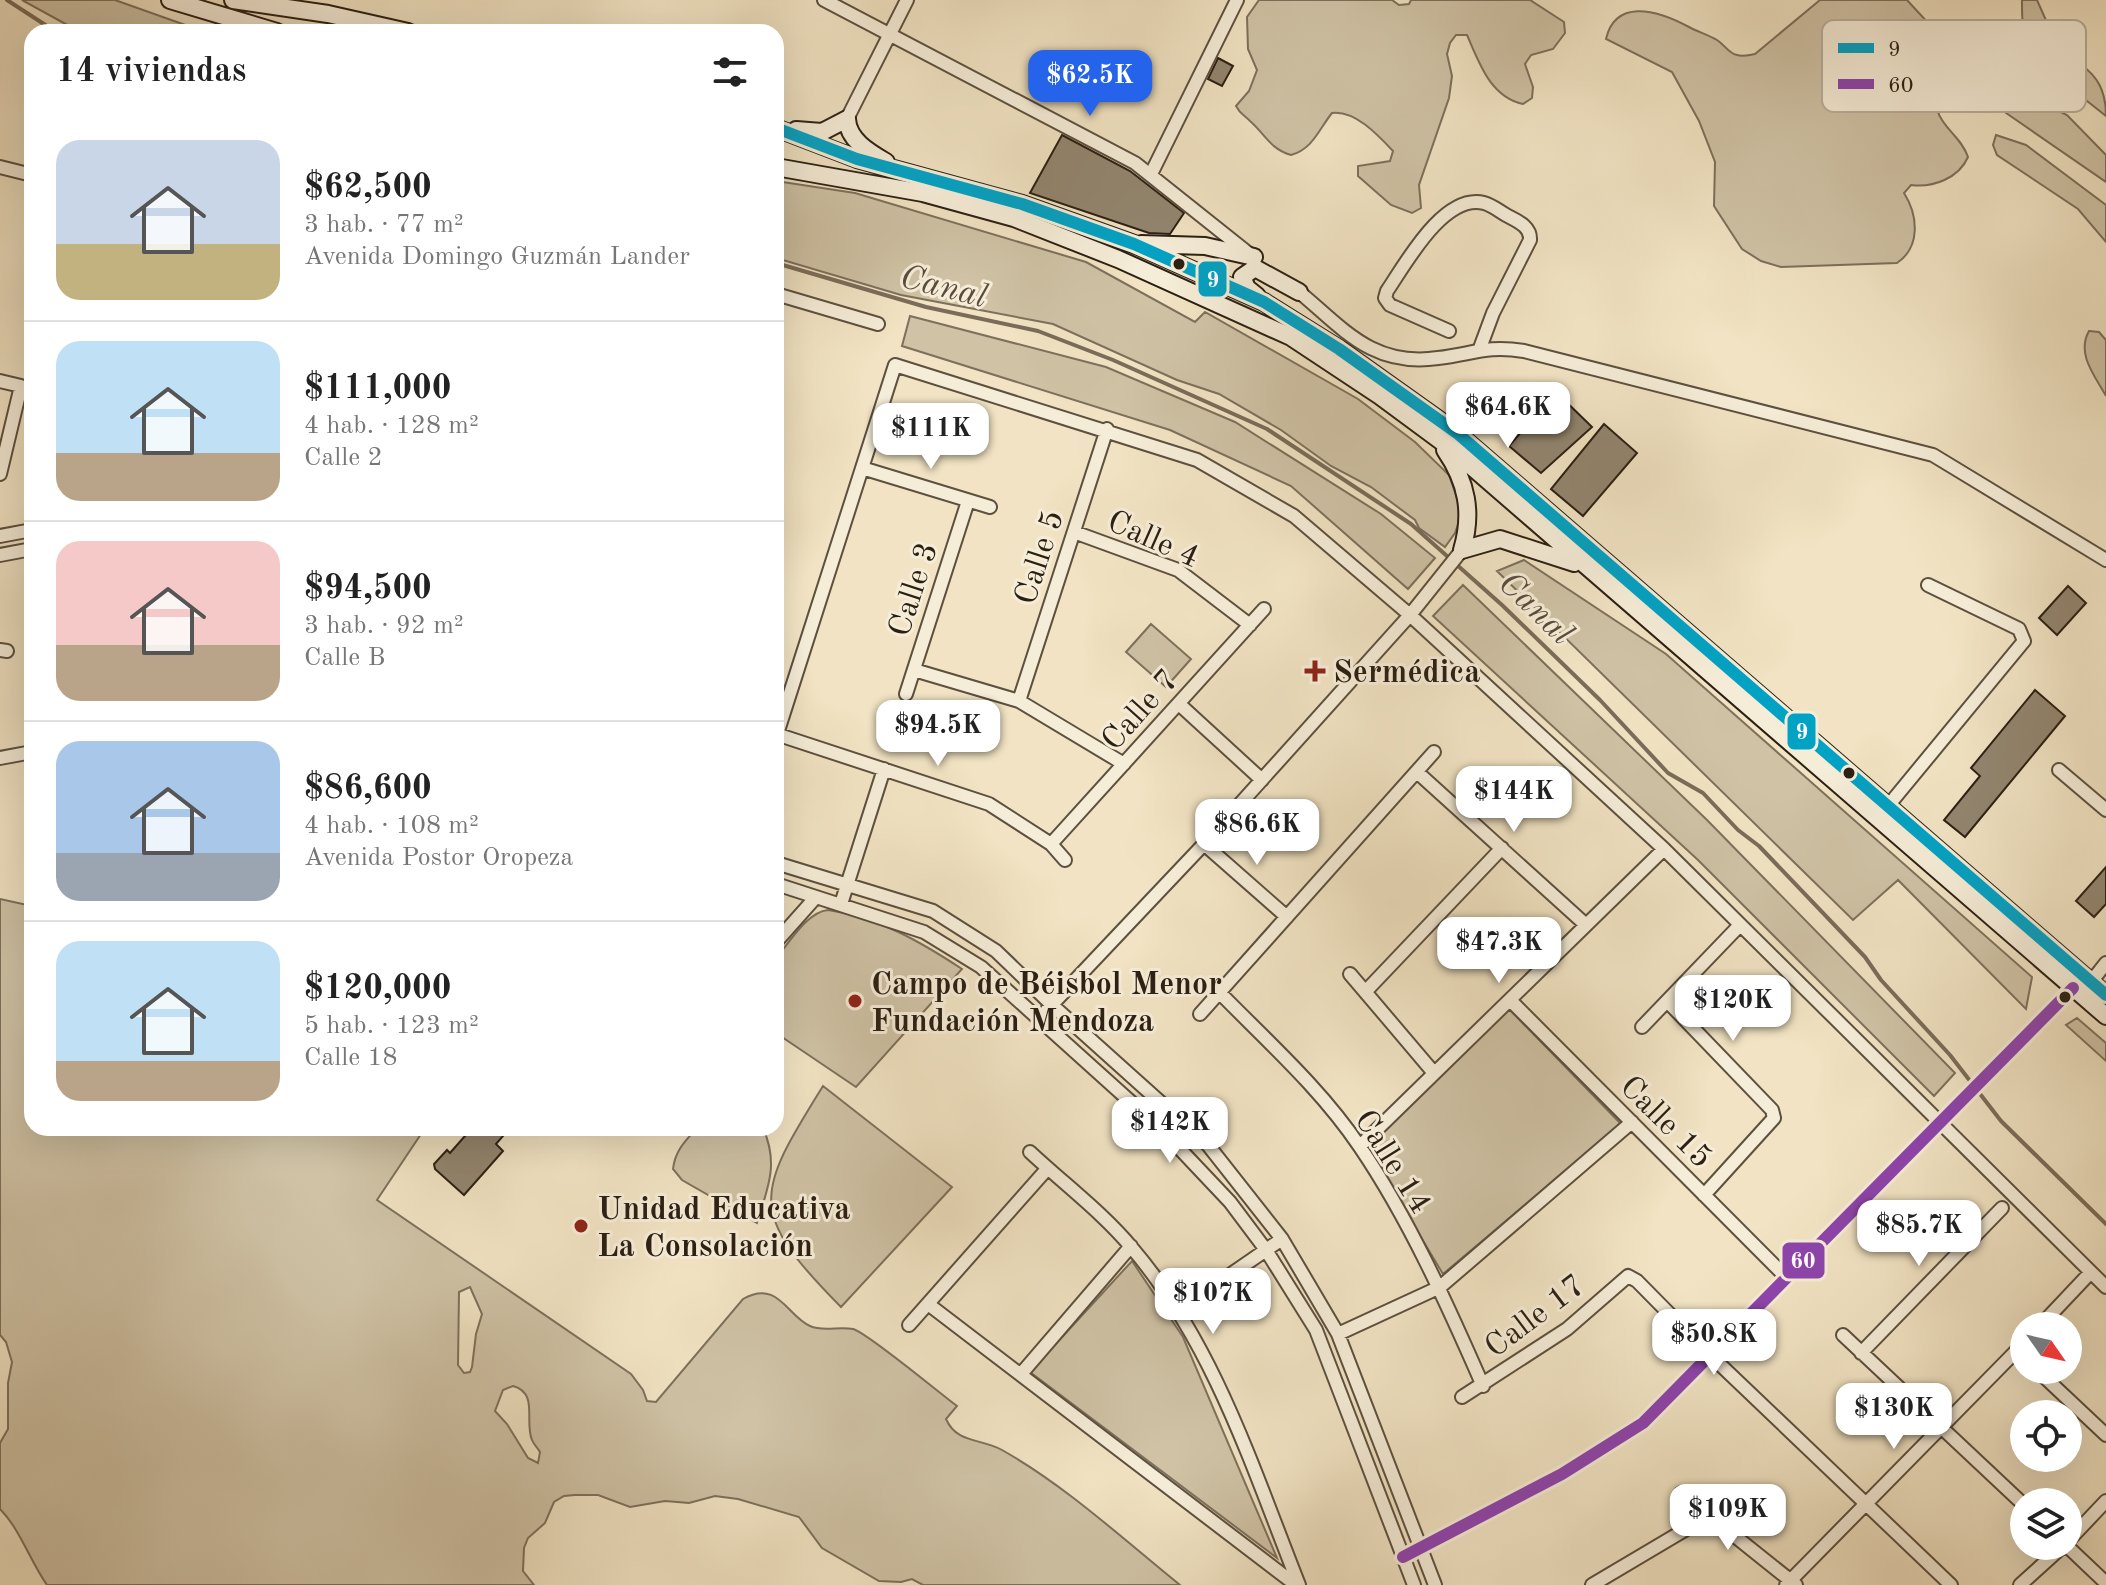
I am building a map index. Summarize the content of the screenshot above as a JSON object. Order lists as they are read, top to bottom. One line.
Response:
{"streets":{"street":["Calle 4","Calle 5","Calle 3","Calle 7","Calle 15","Calle 14","Calle 17"]},"crossings":[["Calle 4","Calle 5"],["Calle 4","Calle 7"],["Calle 14","Calle 17"]],"water":["Canal"],"places":{"health":["Sermédica"],"other":["Campo de Béisbol Menor Fundación Mendoza","Unidad Educativa La Consolación"]},"lines":["transit line 9","transit line 60"],"legend":["9","60"],"north":"bottom right","page":{"heading":"14 viviendas","price":["$62.5K","$64.6K","$111K","$94.5K","$144K","$86.6K","$47.3K","$120K","$142K","$85.7K","$107K","$50.8K","$130K","$109K"],"list":[{"name":"$62,500","note":"3 hab. · 77 m² · Avenida Domingo Guzmán Lander"},{"name":"$111,000","note":"4 hab. · 128 m² · Calle 2"},{"name":"$94,500","note":"3 hab. · 92 m² · Calle B"},{"name":"$86,600","note":"4 hab. · 108 m² · Avenida Postor Oropeza"},{"name":"$120,000","note":"5 hab. · 123 m² · Calle 18"}]}}
